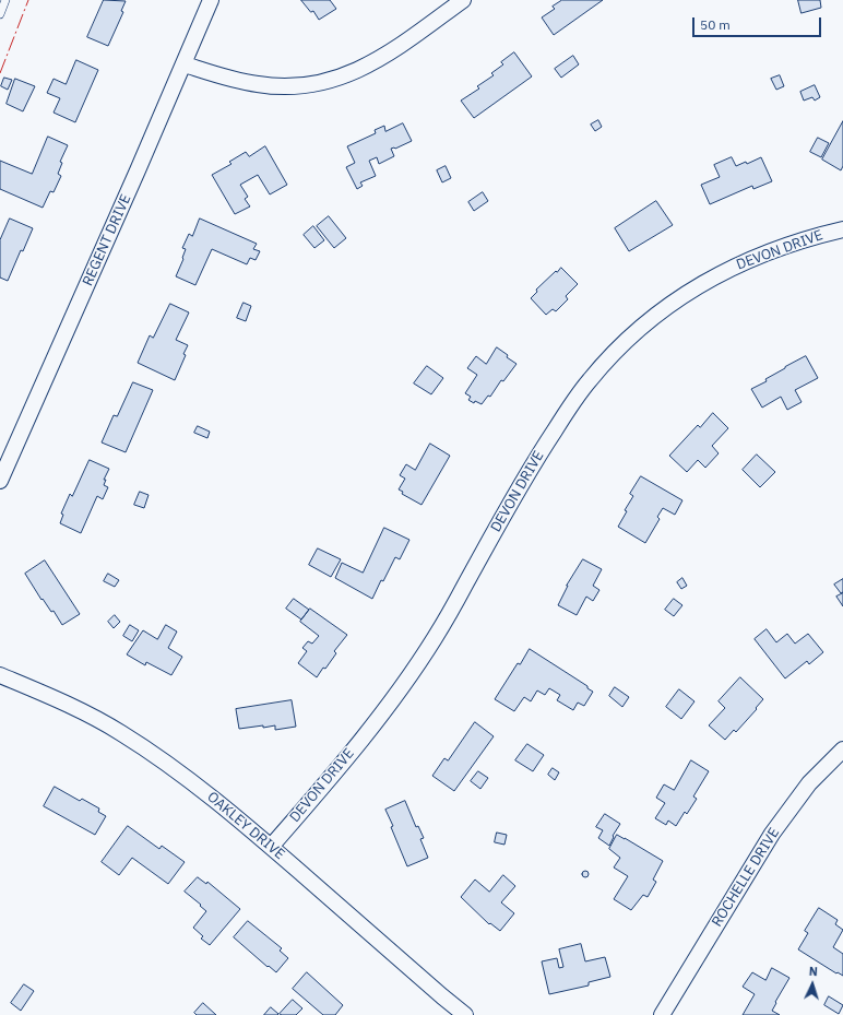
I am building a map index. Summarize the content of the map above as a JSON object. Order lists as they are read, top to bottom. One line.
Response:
{"streets":{"street":["REGENT DRIVE","DEVON DRIVE","OAKLEY DRIVE","ROCHELLE DRIVE"]},"crossings":[["DEVON DRIVE","OAKLEY DRIVE"]],"scale_bar":"50 m","north":"top"}
